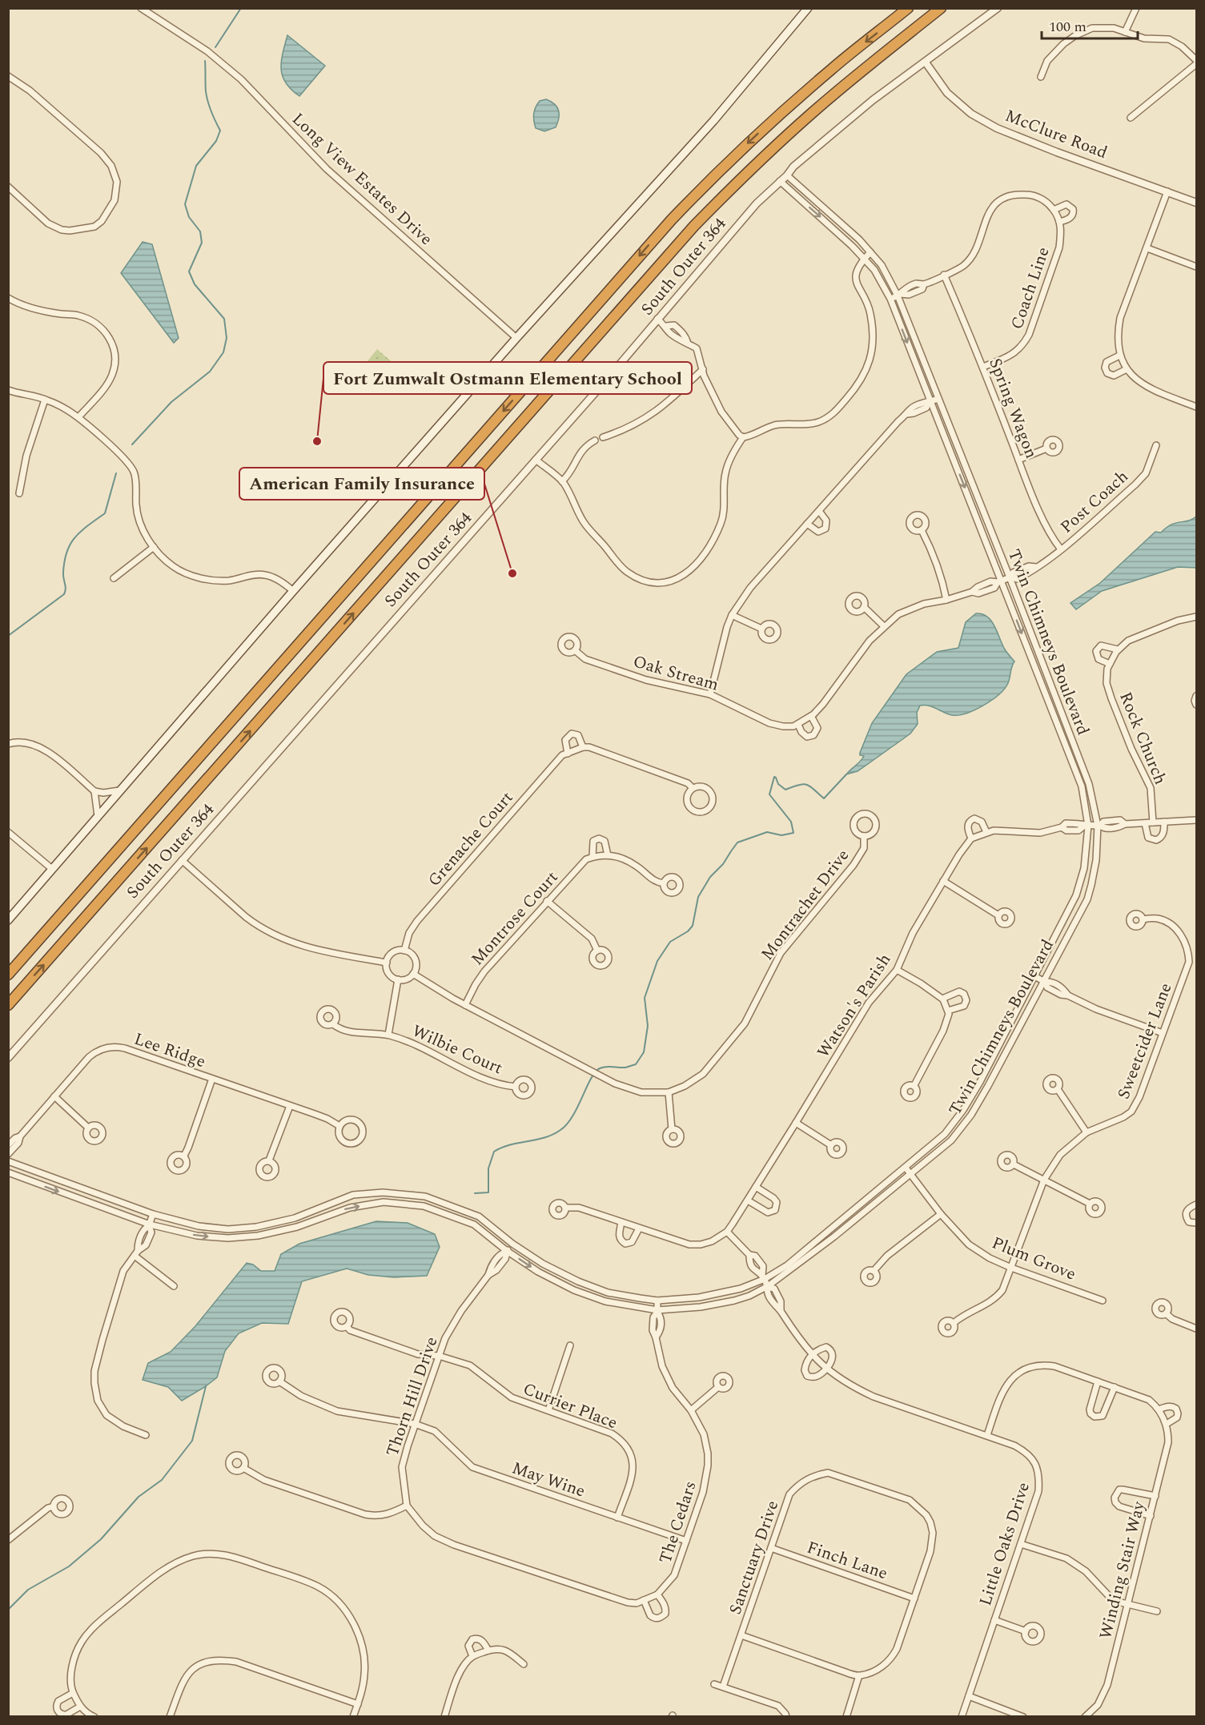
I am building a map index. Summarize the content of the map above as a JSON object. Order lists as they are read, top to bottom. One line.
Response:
{"streets":{"street":["McClure Road","Long View Estates Drive","South Outer 364","Coach Line","Spring Wagon","Post Coach","Twin Chimneys Boulevard","Oak Stream","Rock Church","Grenache Court","Montrachet Drive","Montrose Court","Watson's Parish","Sweetcider Lane","Wilbie Court","Lee Ridge","Plum Grove","Thorn Hill Drive","Currier Place","May Wine","The Cedars","Little Oaks Drive","Sanctuary Drive","Finch Lane","Winding Stair Way"]},"crossings":[["McClure Road","South Outer 364"],["South Outer 364","Twin Chimneys Boulevard"],["Coach Line","Spring Wagon"],["Coach Line","Twin Chimneys Boulevard"],["Spring Wagon","Post Coach"],["Post Coach","Twin Chimneys Boulevard"],["Twin Chimneys Boulevard","Watson's Parish"],["Twin Chimneys Boulevard","Plum Grove"],["Twin Chimneys Boulevard","Thorn Hill Drive"],["Twin Chimneys Boulevard","The Cedars"],["Twin Chimneys Boulevard","Little Oaks Drive"],["Grenache Court","Montrachet Drive"],["Grenache Court","Wilbie Court"],["Montrachet Drive","Montrose Court"],["Montrachet Drive","Wilbie Court"],["Watson's Parish","Little Oaks Drive"],["Sweetcider Lane","Plum Grove"],["Thorn Hill Drive","Currier Place"],["Thorn Hill Drive","May Wine"],["Thorn Hill Drive","The Cedars"],["Currier Place","May Wine"],["May Wine","The Cedars"],["Little Oaks Drive","Winding Stair Way"],["Sanctuary Drive","Finch Lane"]],"places":["Fort Zumwalt Ostmann Elementary School","American Family Insurance"],"scale_bar":"100 m"}
